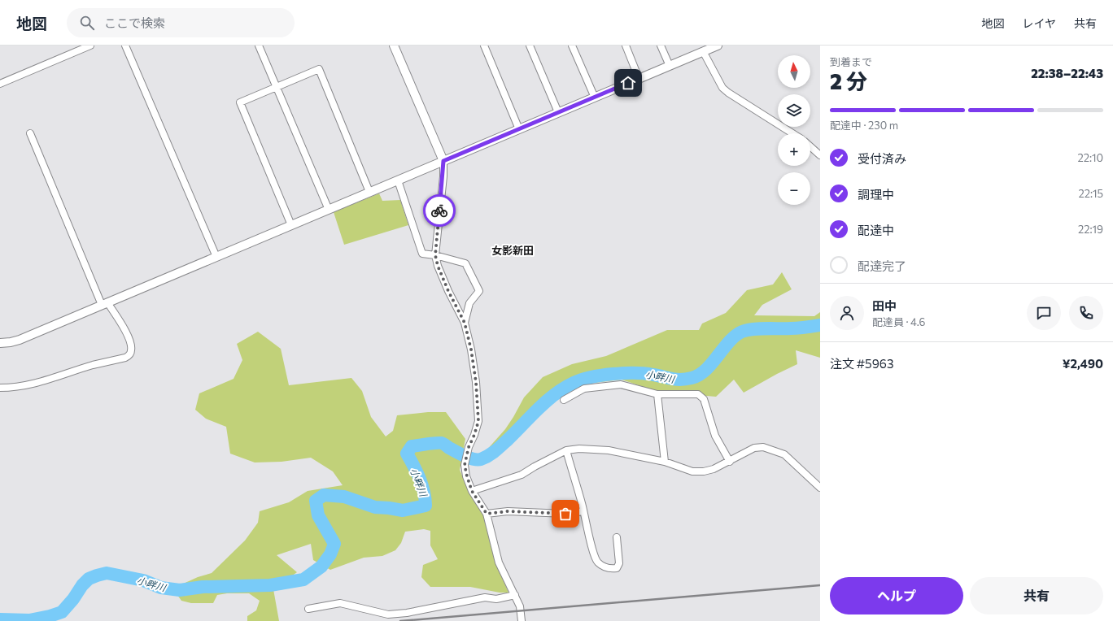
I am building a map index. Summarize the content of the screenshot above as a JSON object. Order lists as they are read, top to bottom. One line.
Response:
{"districts":["女影新田"],"water":["小畔川"],"north":"top","page":{"header":"地図","search":"ここで検索","nav":["地図","レイヤ","共有"],"heading":["2 分","到着まで","22:38–22:43"],"panel":["田中","配達員 · 4.6","注文 #5963","¥2,490"],"map_buttons":["+","−"],"bar":"配達中 · 230 m","list":[["受付済み","22:10"],["調理中","22:15"],["配達中","22:19"],"配達完了"],"buttons":["ヘルプ","共有"]}}
